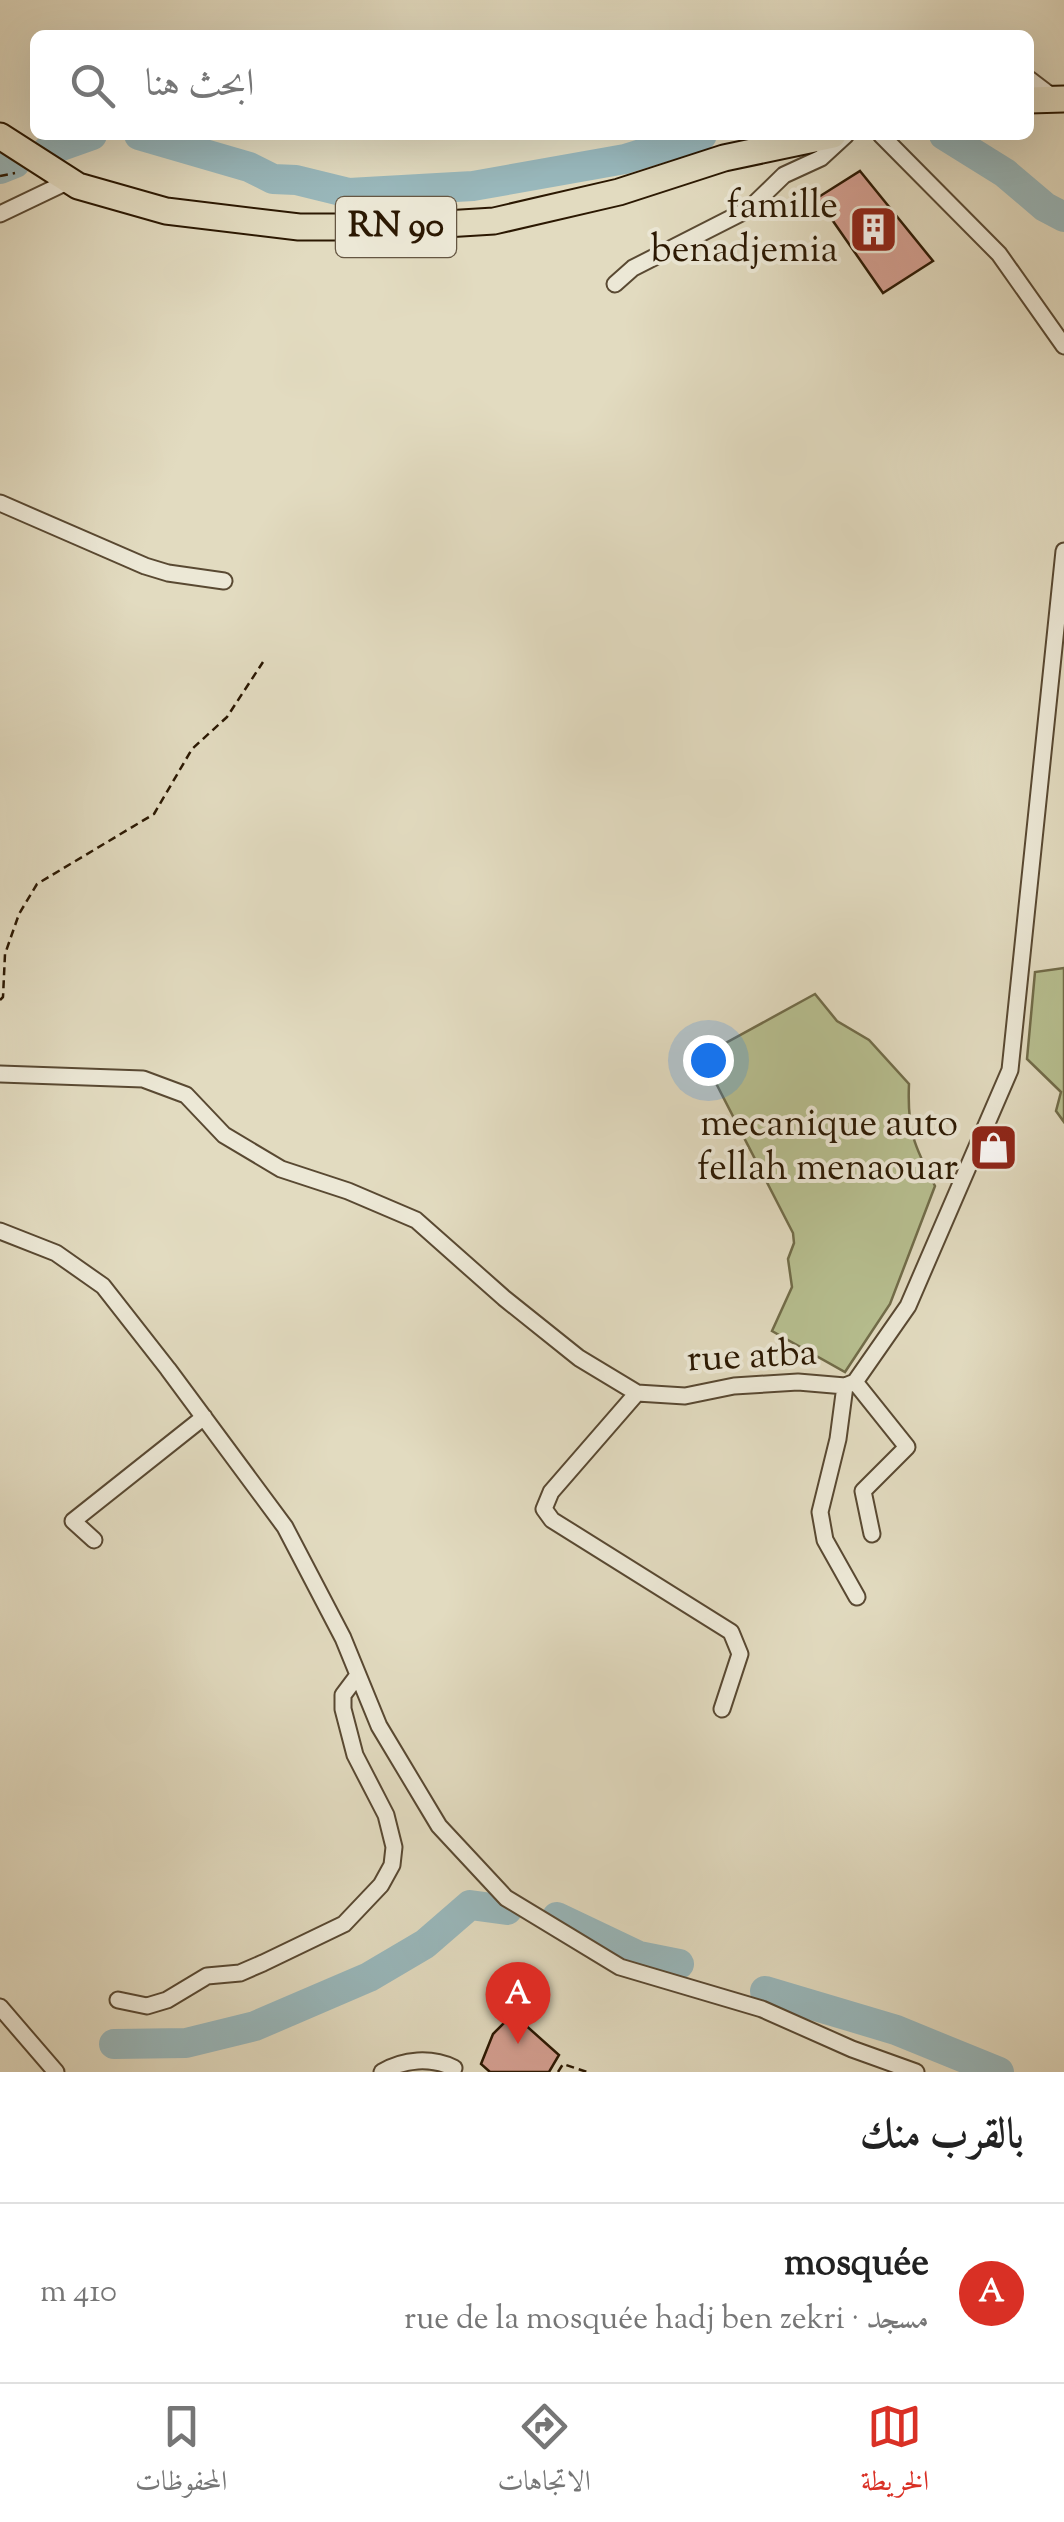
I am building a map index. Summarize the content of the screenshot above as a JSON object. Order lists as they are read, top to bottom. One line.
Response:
{"streets":{"main road":["RN 90"],"street":["rue atba"]},"places":{"building":["famille benadjemia"],"shop":["mecanique auto fellah menaouar"]},"page":{"search":"ابحث هنا","pins":"A","heading":"بالقرب منك","list":[{"mark":"A","name":"mosquée","note":"مسجد · rue de la mosquée hadj ben zekri","value":"410 m"}],"nav":["الخريطة","الاتجاهات","المحفوظات"]}}
